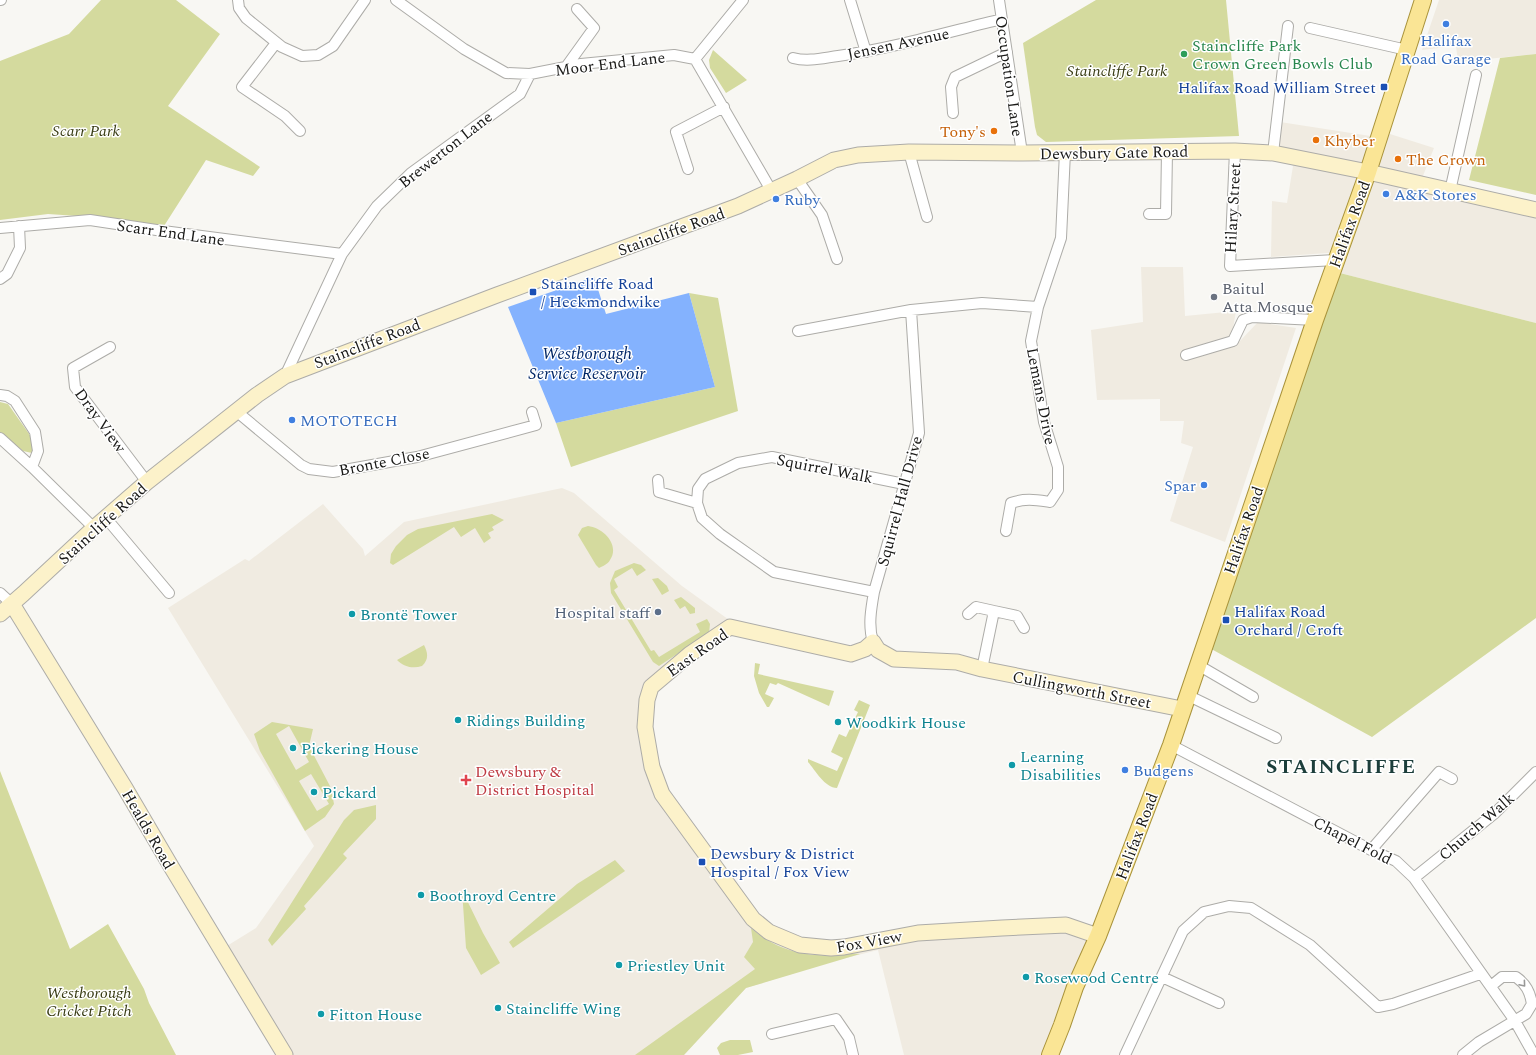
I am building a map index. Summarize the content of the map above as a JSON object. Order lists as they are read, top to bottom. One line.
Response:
{"streets":{"main road":["Halifax Road"],"street":["Jensen Avenue","Moor End Lane","Occupation Lane","Brewerton Lane","Dewsbury Gate Road","Hilary Street","Staincliffe Road","Scarr End Lane","Lemans Drive","Dray View","Bronte Close","Squirrel Walk","Squirrel Hall Drive","East Road","Cullingworth Street","Church Walk","Healds Road","Chapel Fold","Fox View"]},"crossings":[["Jensen Avenue","Occupation Lane"],["Moor End Lane","Brewerton Lane"],["Occupation Lane","Dewsbury Gate Road"],["Brewerton Lane","Staincliffe Road"],["Brewerton Lane","Scarr End Lane"],["Dewsbury Gate Road","Hilary Street"],["Dewsbury Gate Road","Halifax Road"],["Dewsbury Gate Road","Staincliffe Road"],["Dewsbury Gate Road","Lemans Drive"],["Hilary Street","Halifax Road"],["Halifax Road","Cullingworth Street"],["Halifax Road","Chapel Fold"],["Halifax Road","Fox View"],["Staincliffe Road","Dray View"],["Staincliffe Road","Bronte Close"],["Staincliffe Road","Healds Road"],["Squirrel Walk","Squirrel Hall Drive"],["Squirrel Hall Drive","East Road"],["Squirrel Hall Drive","Cullingworth Street"],["East Road","Cullingworth Street"],["East Road","Fox View"],["Church Walk","Chapel Fold"]],"districts":["STAINCLIFFE"],"water":["Westborough Service Reservoir"],"parks":["Staincliffe Park","Scarr Park","Westborough Cricket Pitch"],"places":{"other":["Halifax Road Garage","Staincliffe Park Crown Green Bowls Club","Tony's","Khyber","The Crown","A&K Stores","Ruby","Baitul Atta Mosque","MOTOTECH","Spar","Hospital staff","Brontë Tower","Ridings Building","Woodkirk House","Pickering House","Learning Disabilities","Budgens","Pickard","Boothroyd Centre","Priestley Unit","Rosewood Centre","Staincliffe Wing","Fitton House"],"transit":["Halifax Road William Street","Staincliffe Road / Heckmondwike","Halifax Road Orchard / Croft","Dewsbury & District Hospital / Fox View"],"health":["Dewsbury & District Hospital"]}}
